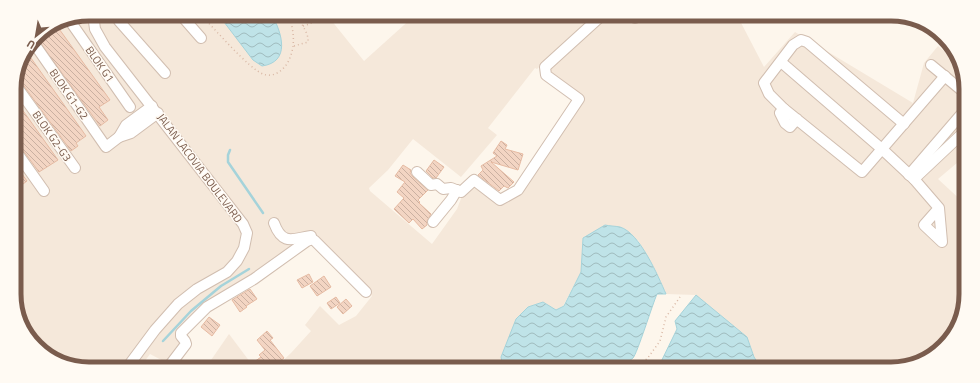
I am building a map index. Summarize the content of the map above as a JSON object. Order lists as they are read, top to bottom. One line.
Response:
{"streets":{"street":["BLOK G1","BLOK G1-G2","BLOK G2-G3","JALAN LACOVIA BOULEVARD"]},"crossings":[["BLOK G1-G2","JALAN LACOVIA BOULEVARD"]],"north":"bottom left"}
